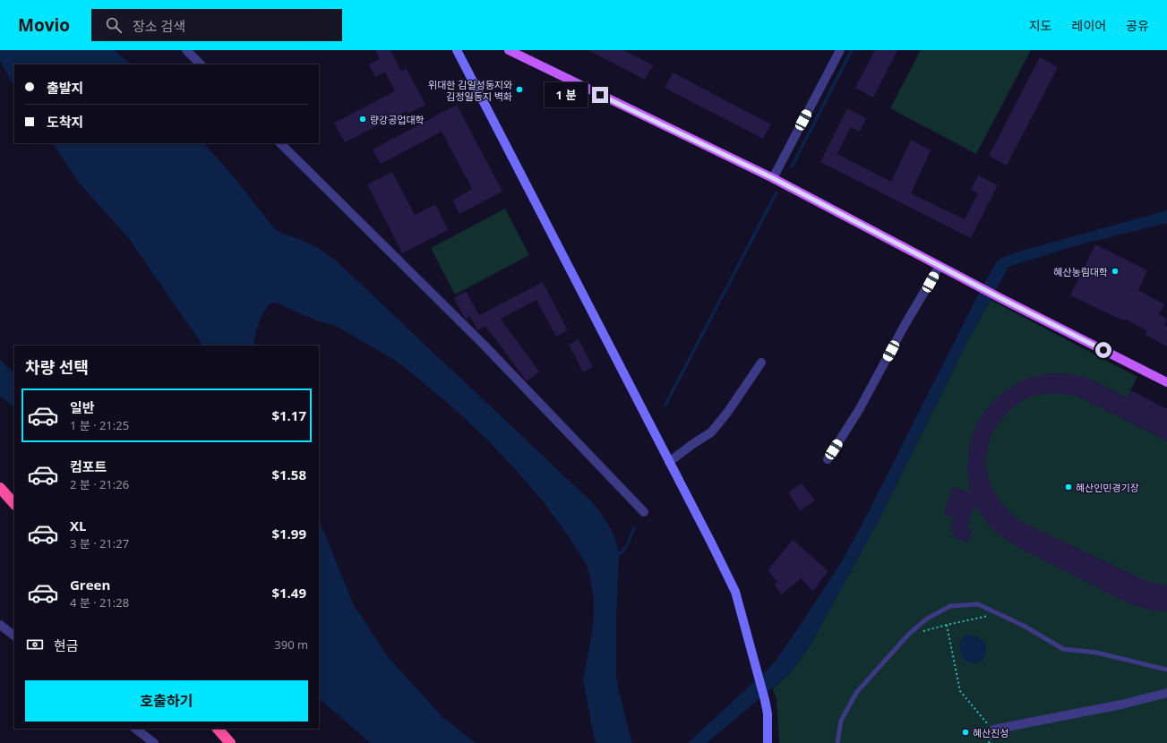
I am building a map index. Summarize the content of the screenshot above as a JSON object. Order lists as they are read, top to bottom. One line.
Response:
{"places":["위대한 김일성동지와 김정일동지 벽화","량강공업대학","혜산농림대학","혜산인민경기장","혜산진성"],"page":{"header":"Movio","search":"장소 검색","nav":["지도","레이어","공유"],"banner":["출발지","도착지"],"bubble":"1 분","heading":"차량 선택","list":[{"name":"일반","note":"1 분 · 21:25","value":"$1.17"},{"name":"컴포트","note":"2 분 · 21:26","value":"$1.58"},{"name":"XL","note":"3 분 · 21:27","value":"$1.99"},{"name":"Green","note":"4 분 · 21:28","value":"$1.49"}],"pay":["현금","390 m"],"buttons":"호출하기"}}
